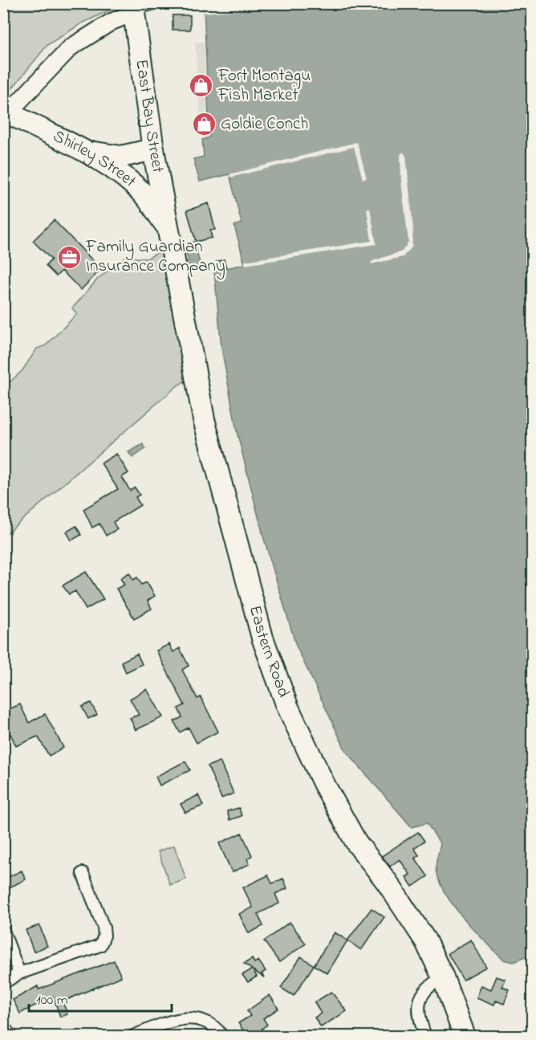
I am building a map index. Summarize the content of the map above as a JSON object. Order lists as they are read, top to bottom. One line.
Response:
{"streets":{"highway":["East Bay Street","Shirley Street","Eastern Road"]},"crossings":[["East Bay Street","Shirley Street"],["East Bay Street","Eastern Road"],["Shirley Street","Eastern Road"]],"places":{"shop":["Fort Montagu Fish Market","Goldie Conch"],"office":["Family Guardian Insurance Company"]},"scale_bar":"100 m"}
